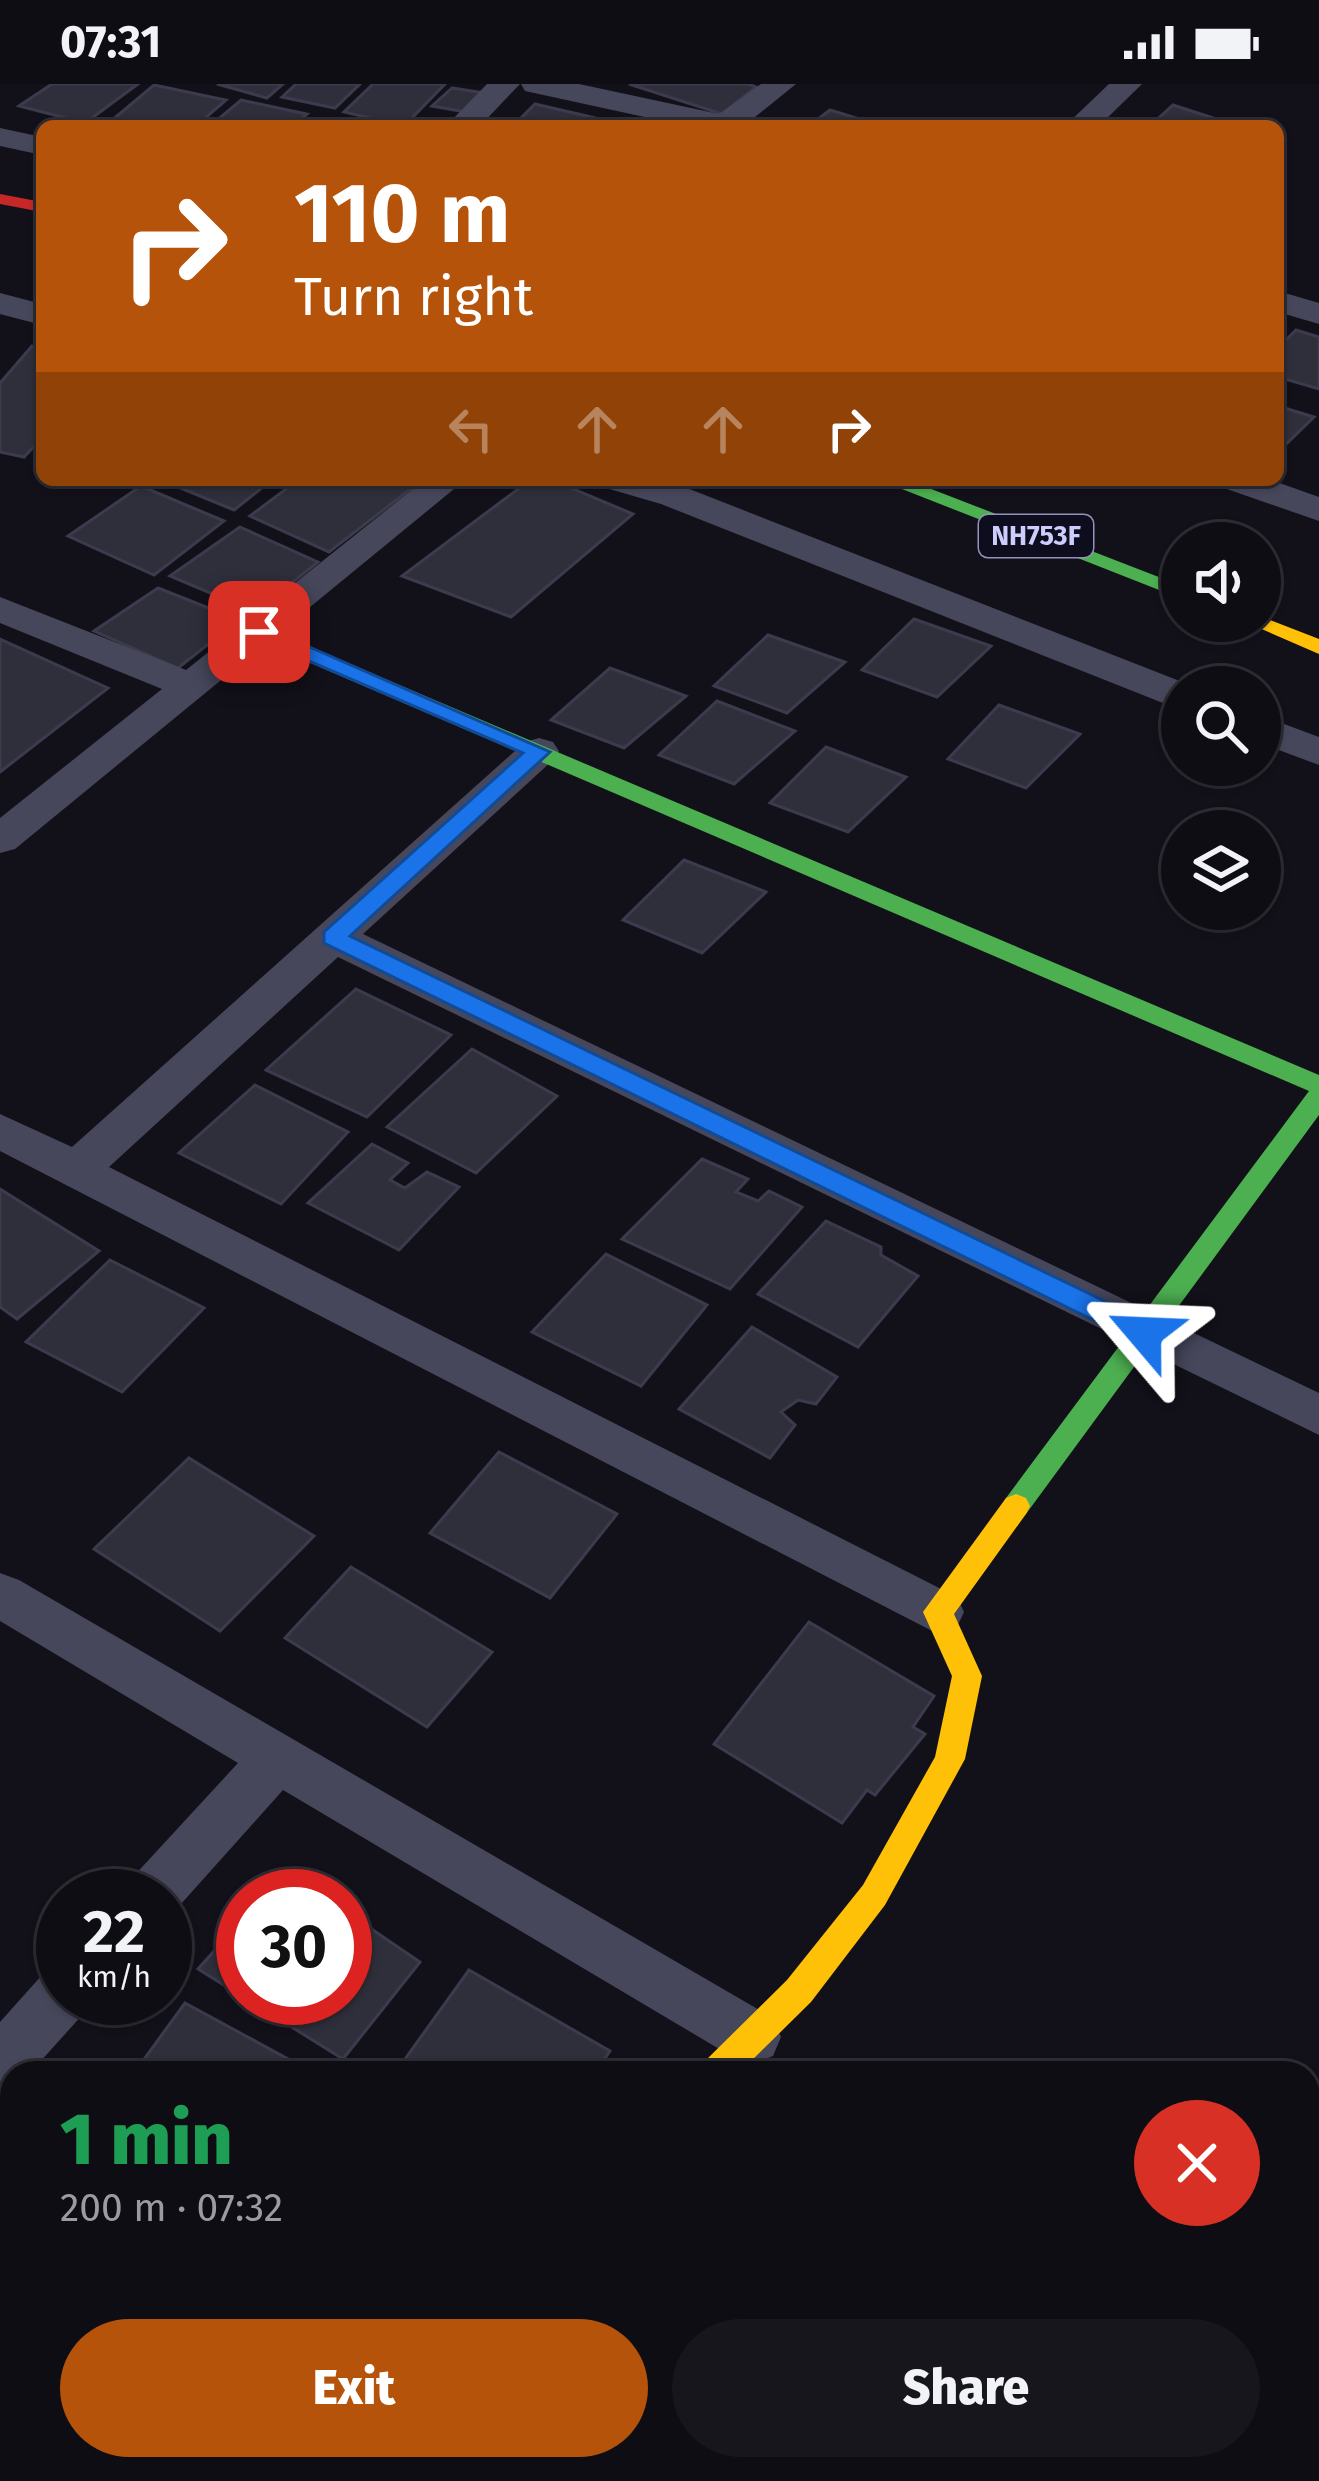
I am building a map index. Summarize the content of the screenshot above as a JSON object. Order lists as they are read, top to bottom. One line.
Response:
{"streets":{"main road":["NH753F"]},"page":{"status":"07:31","turn":["110 m","Turn right"],"speed":"22 km/h","limit":"30","heading":["1 min","200 m · 07:32"],"buttons":["Exit","Share"]}}
